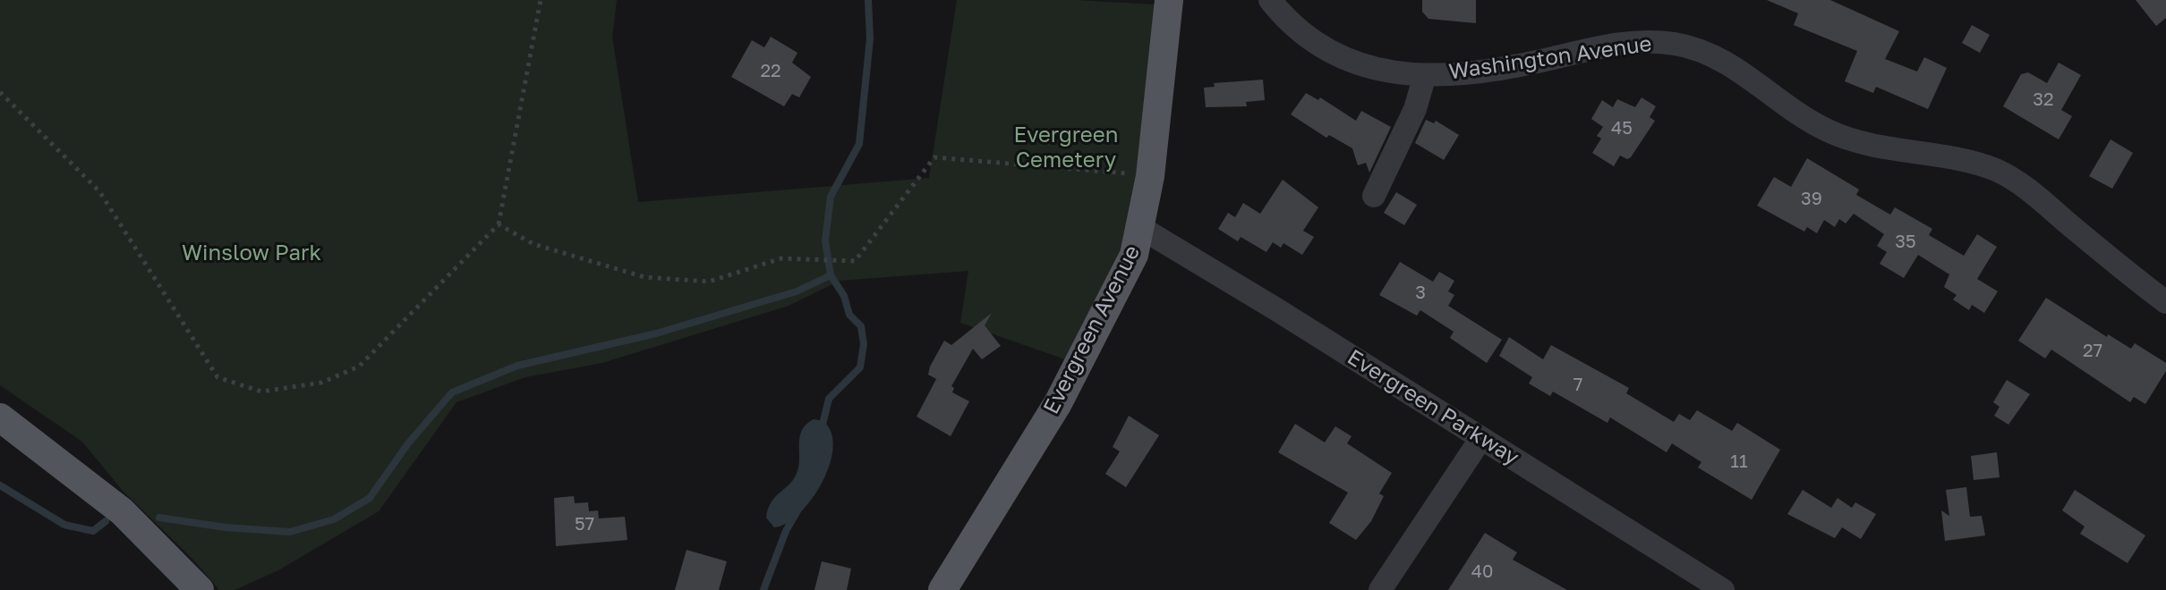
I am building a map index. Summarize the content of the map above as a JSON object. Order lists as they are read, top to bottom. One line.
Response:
{"streets":{"main road":["Evergreen Avenue"],"street":["Washington Avenue","Evergreen Parkway"]},"crossings":[["Evergreen Avenue","Evergreen Parkway"]],"parks":["Evergreen Cemetery","Winslow Park"],"house_numbers":["22","32","45","39","35","3","27","7","11","57","40"]}
